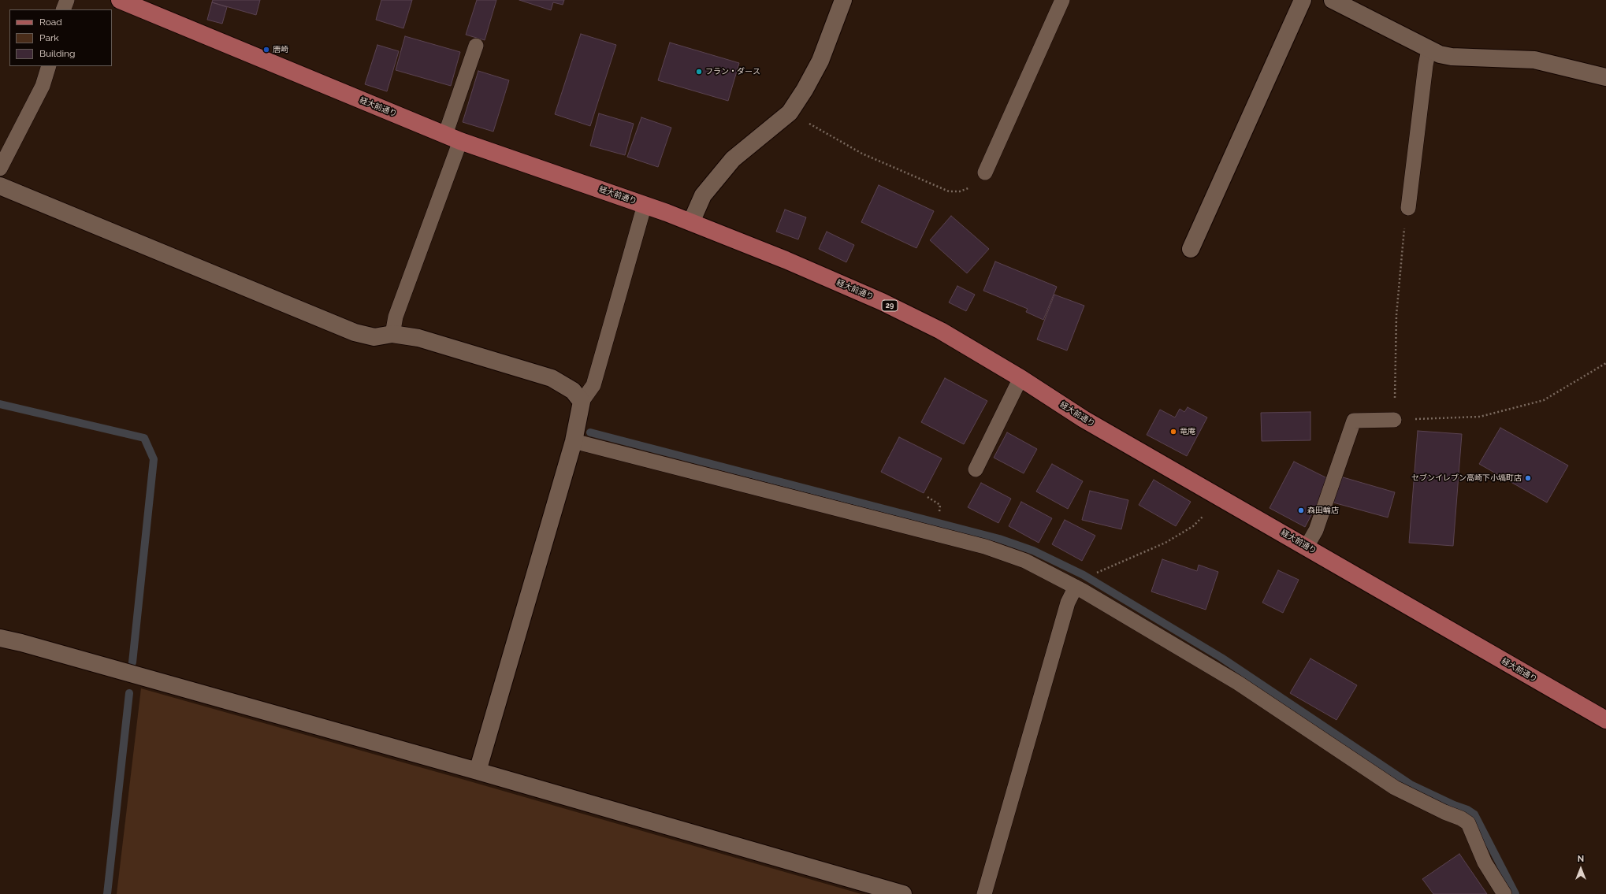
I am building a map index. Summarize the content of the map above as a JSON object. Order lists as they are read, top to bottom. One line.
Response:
{"streets":{"main road":["経大前通り","29"]},"places":["唐崎","フラン・ダース","竜庵","セブンイレブン高崎下小塙町店","森田輪店"],"legend":["Road","Park","Building"],"north":"top"}
